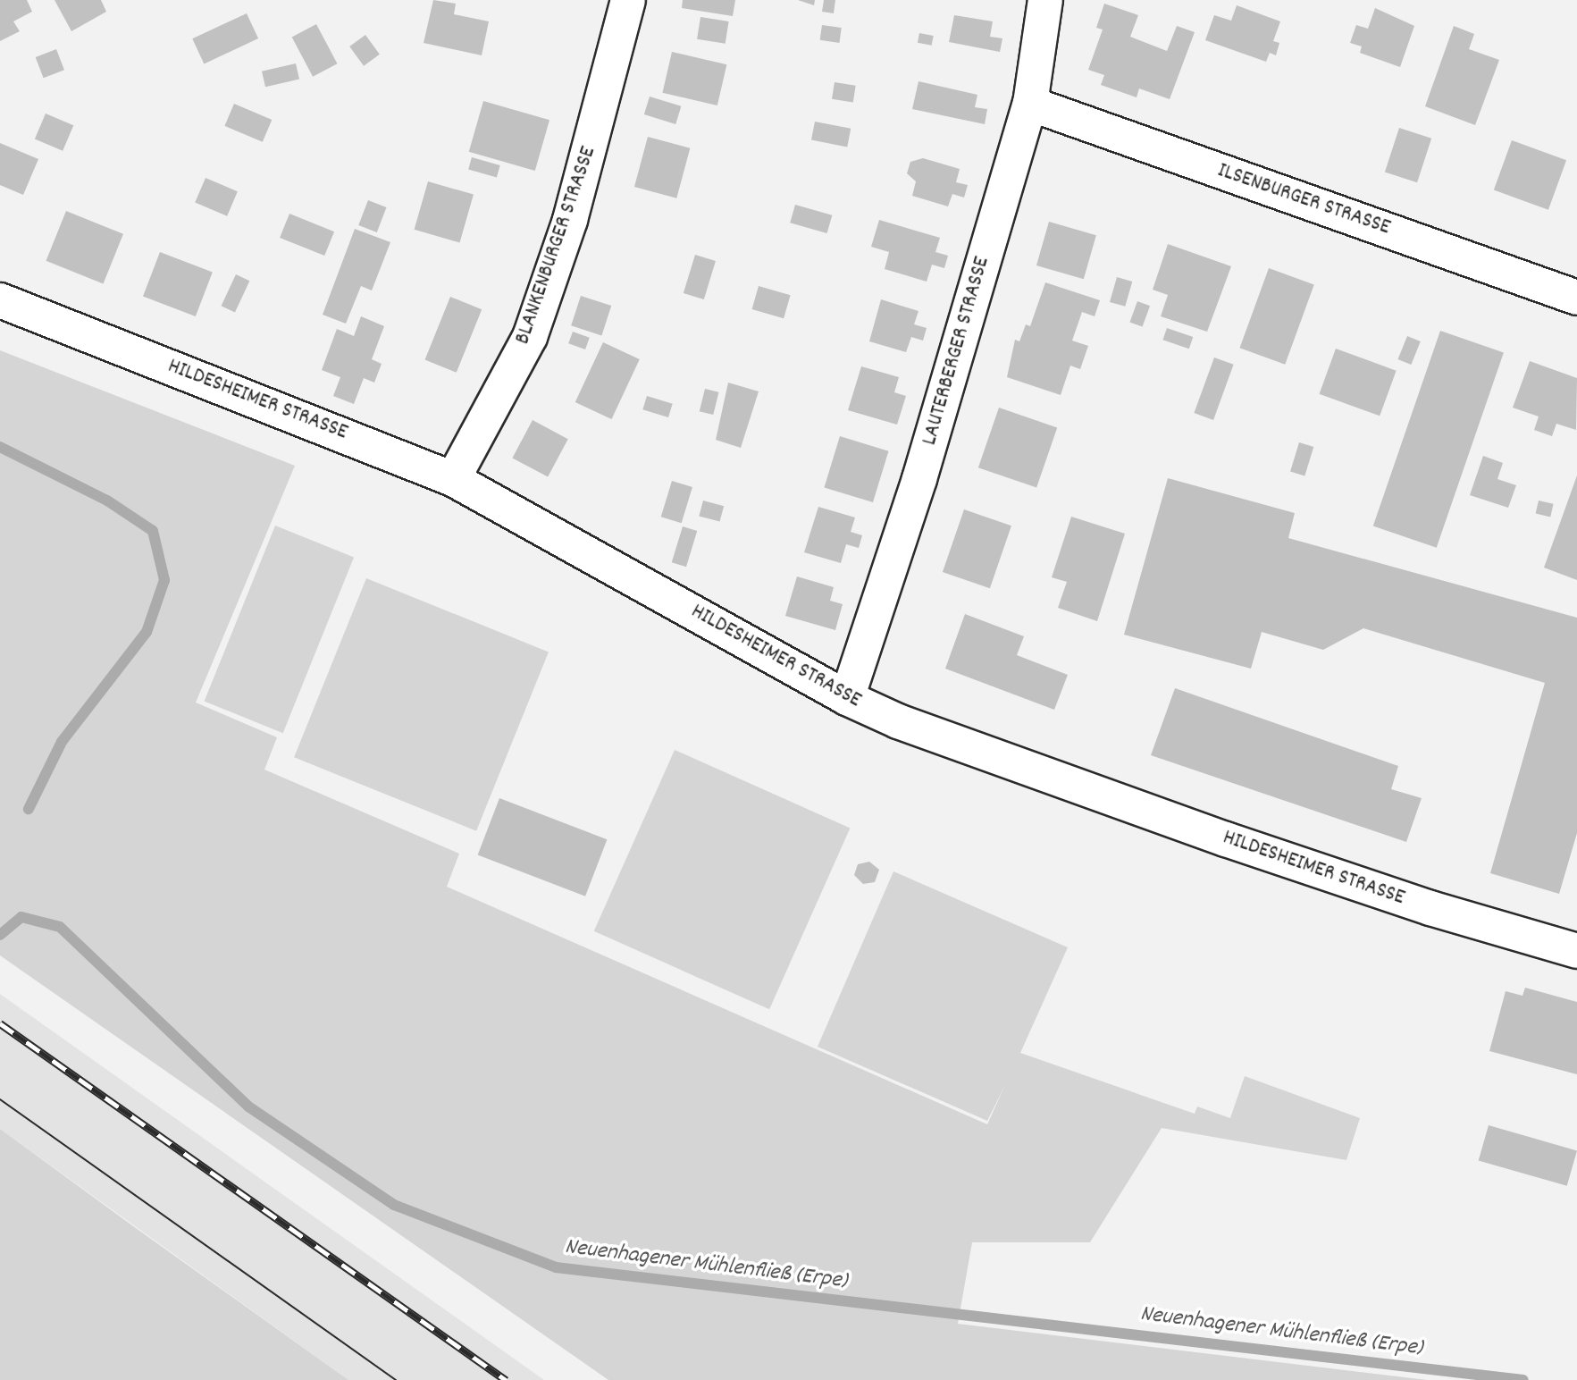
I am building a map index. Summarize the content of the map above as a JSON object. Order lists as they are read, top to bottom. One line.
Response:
{"streets":{"street":["ILSENBURGER STRASSE","BLANKENBURGER STRASSE","LAUTERBERGER STRASSE","HILDESHEIMER STRASSE"]},"crossings":[["ILSENBURGER STRASSE","LAUTERBERGER STRASSE"],["BLANKENBURGER STRASSE","HILDESHEIMER STRASSE"],["LAUTERBERGER STRASSE","HILDESHEIMER STRASSE"]],"water":["Neuenhagener Mühlenfließ (Erpe)"]}
